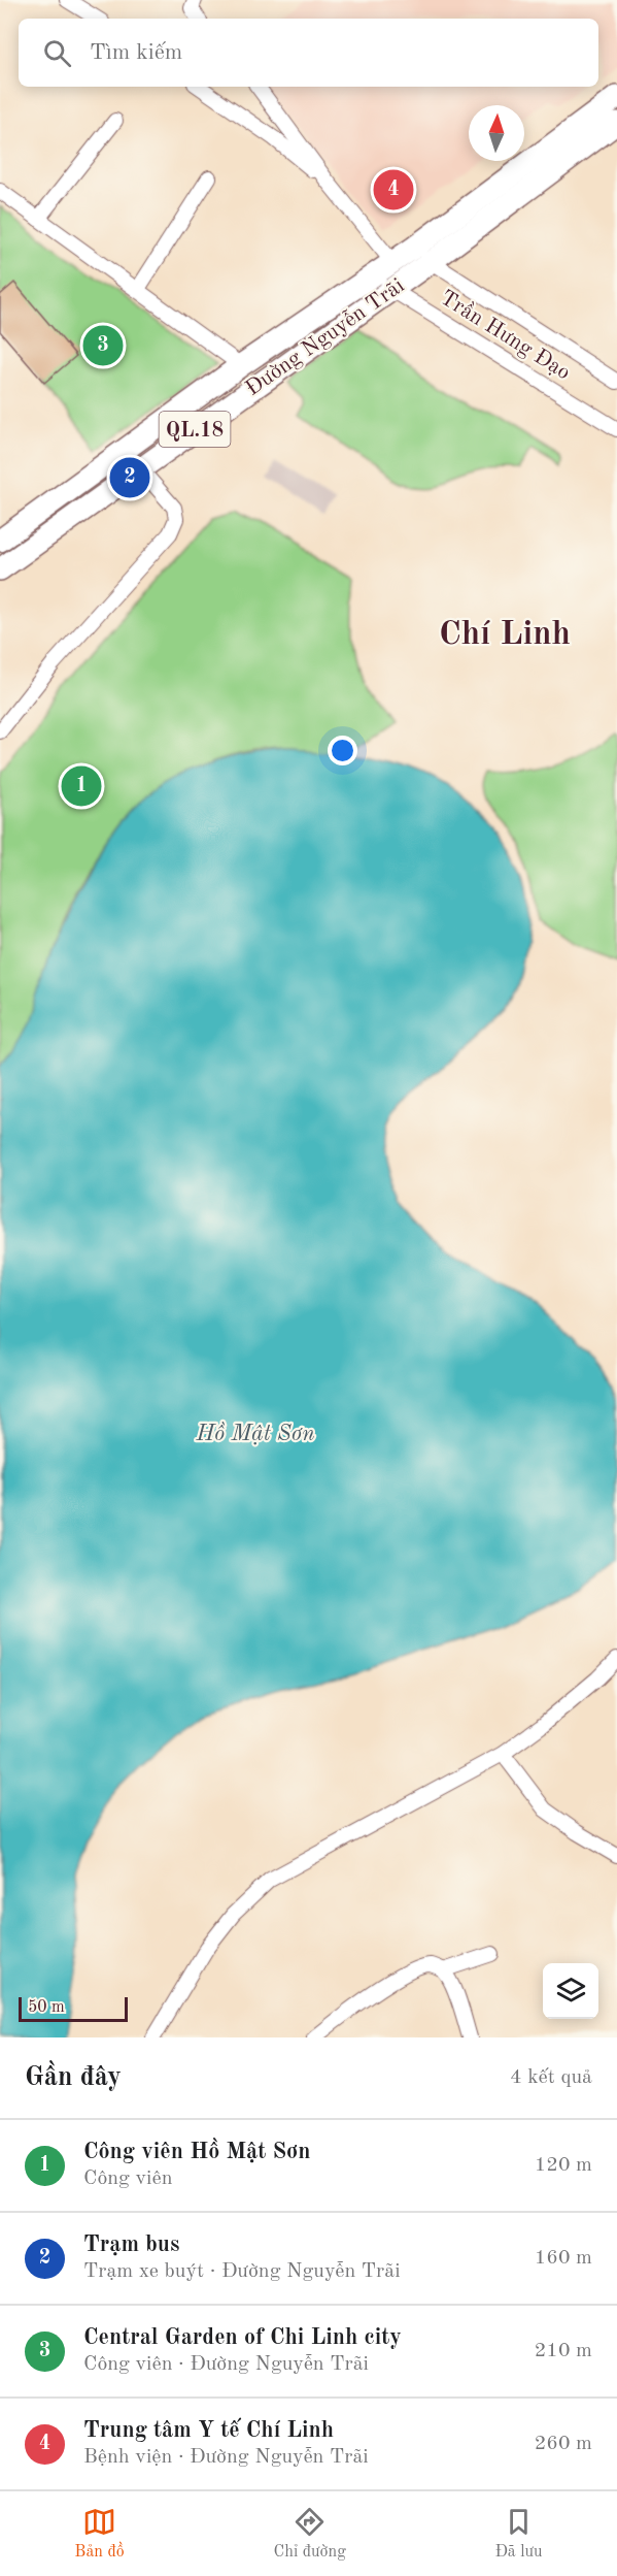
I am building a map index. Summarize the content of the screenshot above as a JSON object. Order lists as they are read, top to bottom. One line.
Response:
{"streets":{"highway":["Đường Nguyễn Trãi","QL.18"],"street":["Trần Hưng Đạo"]},"crossings":[["Trần Hưng Đạo","Đường Nguyễn Trãi"]],"districts":["Chí Linh"],"water":["Hồ Mật Sơn"],"scale_bar":"50 m","north":"top","page":{"search":"Tìm kiếm","pins":["4","3","2","1"],"scale":"50 m","heading":["Gần đây","4 kết quả"],"list":[{"mark":"1","name":"Công viên Hồ Mật Sơn","note":"Công viên","value":"120 m"},{"mark":"2","name":"Trạm bus","note":"Trạm xe buýt · Đường Nguyễn Trãi","value":"160 m"},{"mark":"3","name":"Central Garden of Chi Linh city","note":"Công viên · Đường Nguyễn Trãi","value":"210 m"},{"mark":"4","name":"Trung tâm Y tế Chí Linh","note":"Bệnh viện · Đường Nguyễn Trãi","value":"260 m"}],"nav":["Bản đồ","Chỉ đường","Đã lưu"]}}
